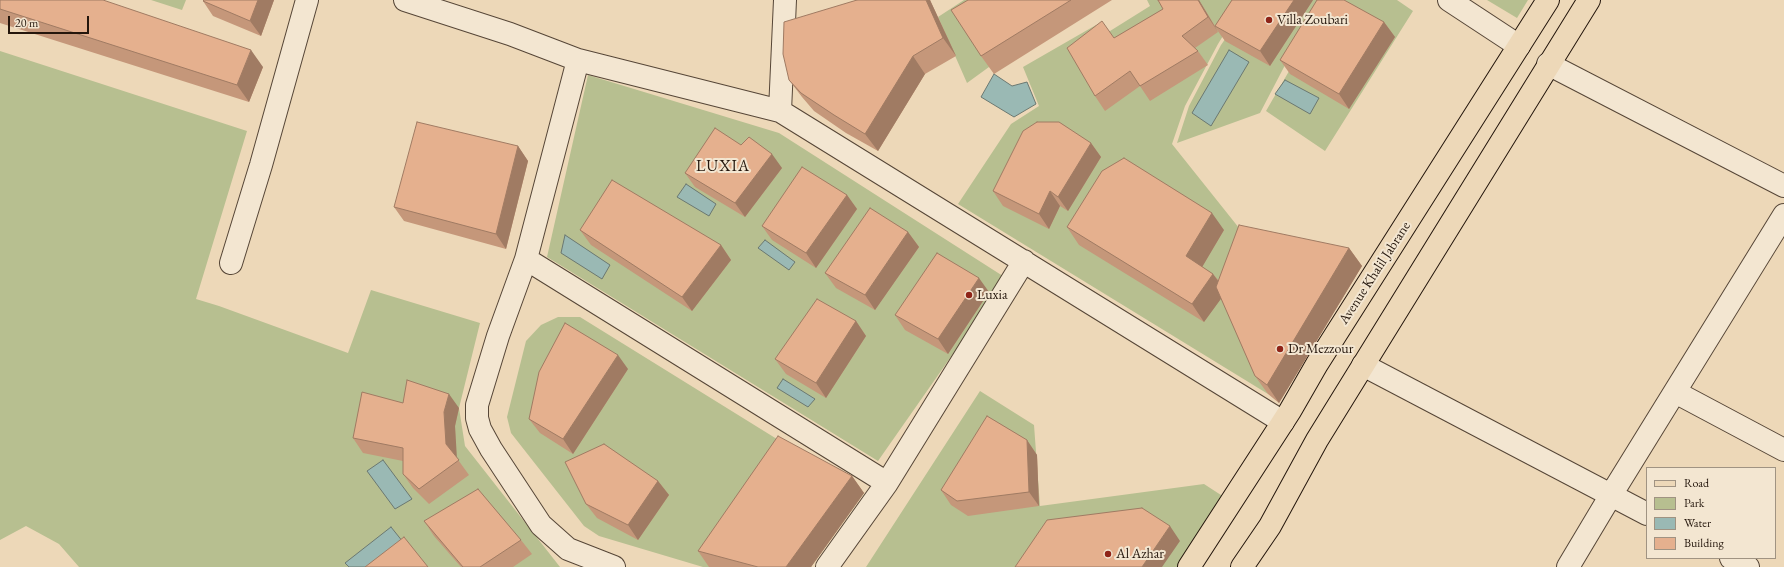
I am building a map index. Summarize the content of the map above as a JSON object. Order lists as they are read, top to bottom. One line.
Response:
{"streets":{"main road":["Avenue Khalil Jabrane"]},"districts":["LUXIA"],"places":["Villa Zoubari","Luxia","Dr Mezzour","Al Azhar"],"legend":["Road","Park","Water","Building"],"scale_bar":"20 m"}
